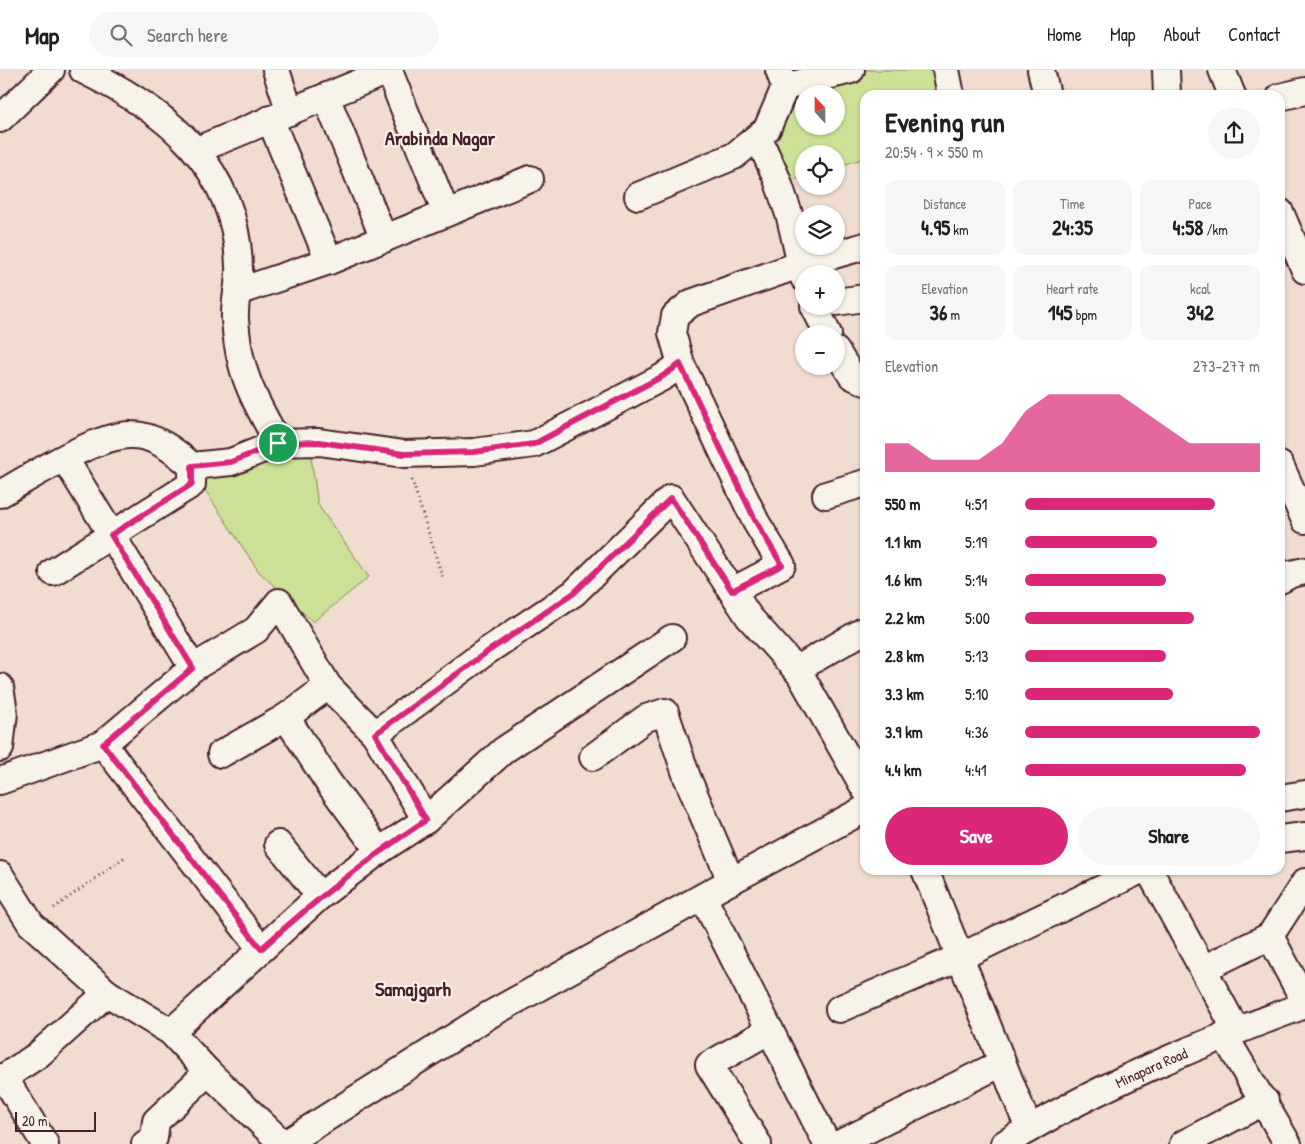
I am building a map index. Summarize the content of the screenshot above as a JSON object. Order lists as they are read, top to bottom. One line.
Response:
{"streets":{"street":["Minapara Road"]},"districts":["Arabinda Nagar","Samajgarh"],"scale_bar":"20 m","north":"top","page":{"header":"Map","search":"Search here","nav":["Home","Map","About","Contact"],"map_buttons":["+","−"],"heading":["Evening run","20:54 · 9 × 550 m"],"stats":[["Distance","4.95 km"],["Time","24:35"],["Pace","4:58 /km"],["Elevation","36 m"],["Heart rate","145 bpm"],["kcal","342"]],"chart":["Elevation","273–277 m"],"list":[{"name":"550 m","note":"4:51"},{"name":"1.1 km","note":"5:19"},{"name":"1.6 km","note":"5:14"},{"name":"2.2 km","note":"5:00"},{"name":"2.8 km","note":"5:13"},{"name":"3.3 km","note":"5:10"},{"name":"3.9 km","note":"4:36"},{"name":"4.4 km","note":"4:41"}],"buttons":["Save","Share"],"scale":"20 m"}}
